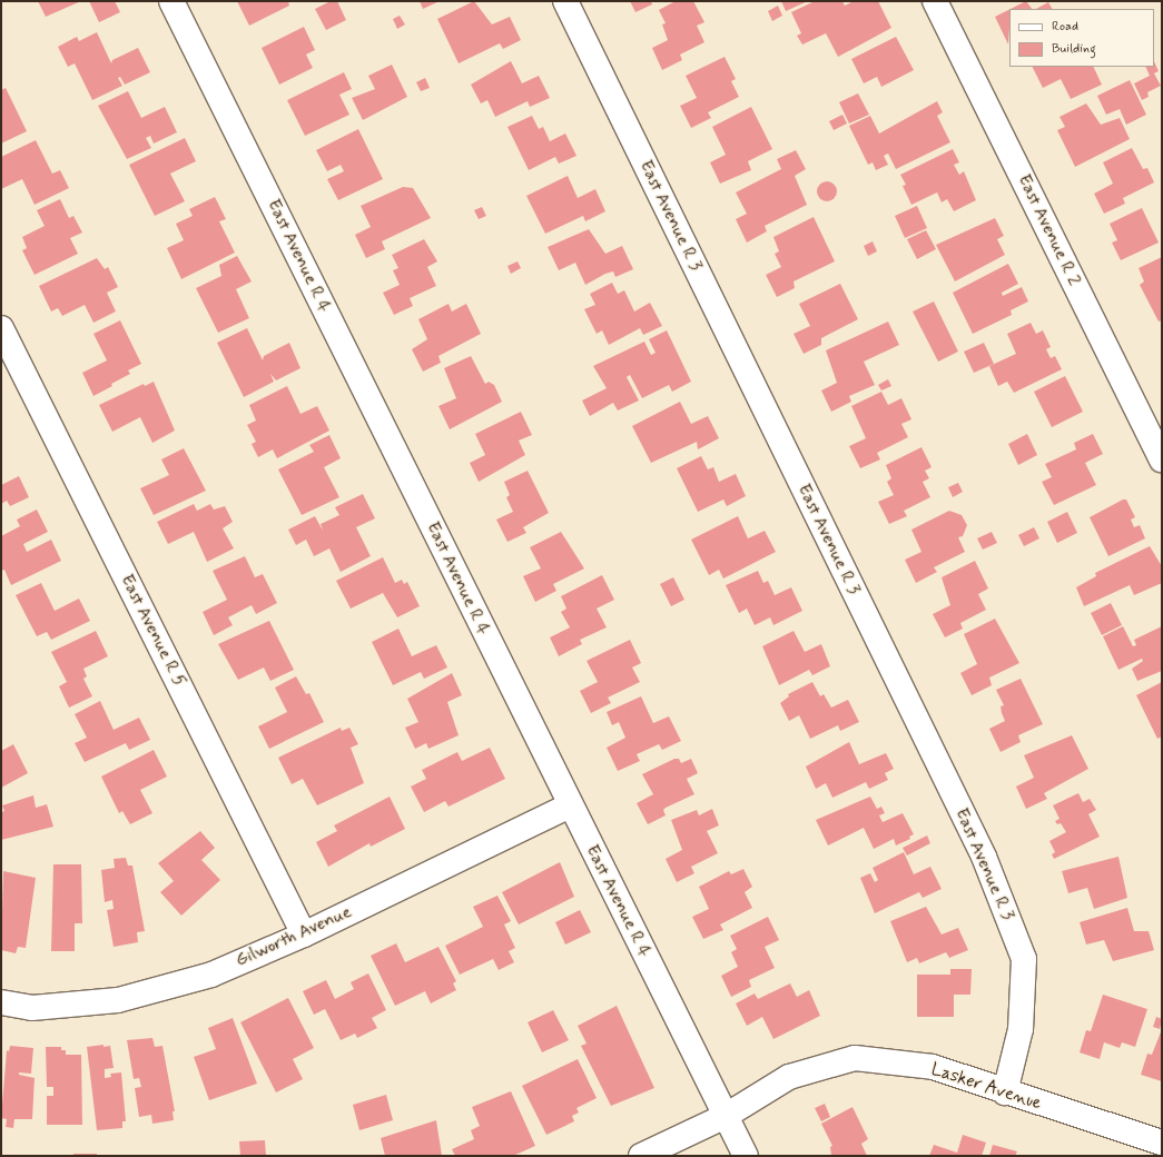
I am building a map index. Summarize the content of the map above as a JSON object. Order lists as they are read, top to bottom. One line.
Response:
{"streets":{"street":["East Avenue R 3","East Avenue R 2","East Avenue R 4","East Avenue R 5","Gilworth Avenue","Lasker Avenue"]},"crossings":[["East Avenue R 3","Lasker Avenue"],["East Avenue R 4","Gilworth Avenue"],["East Avenue R 4","Lasker Avenue"],["East Avenue R 5","Gilworth Avenue"]],"legend":["Road","Building"]}
